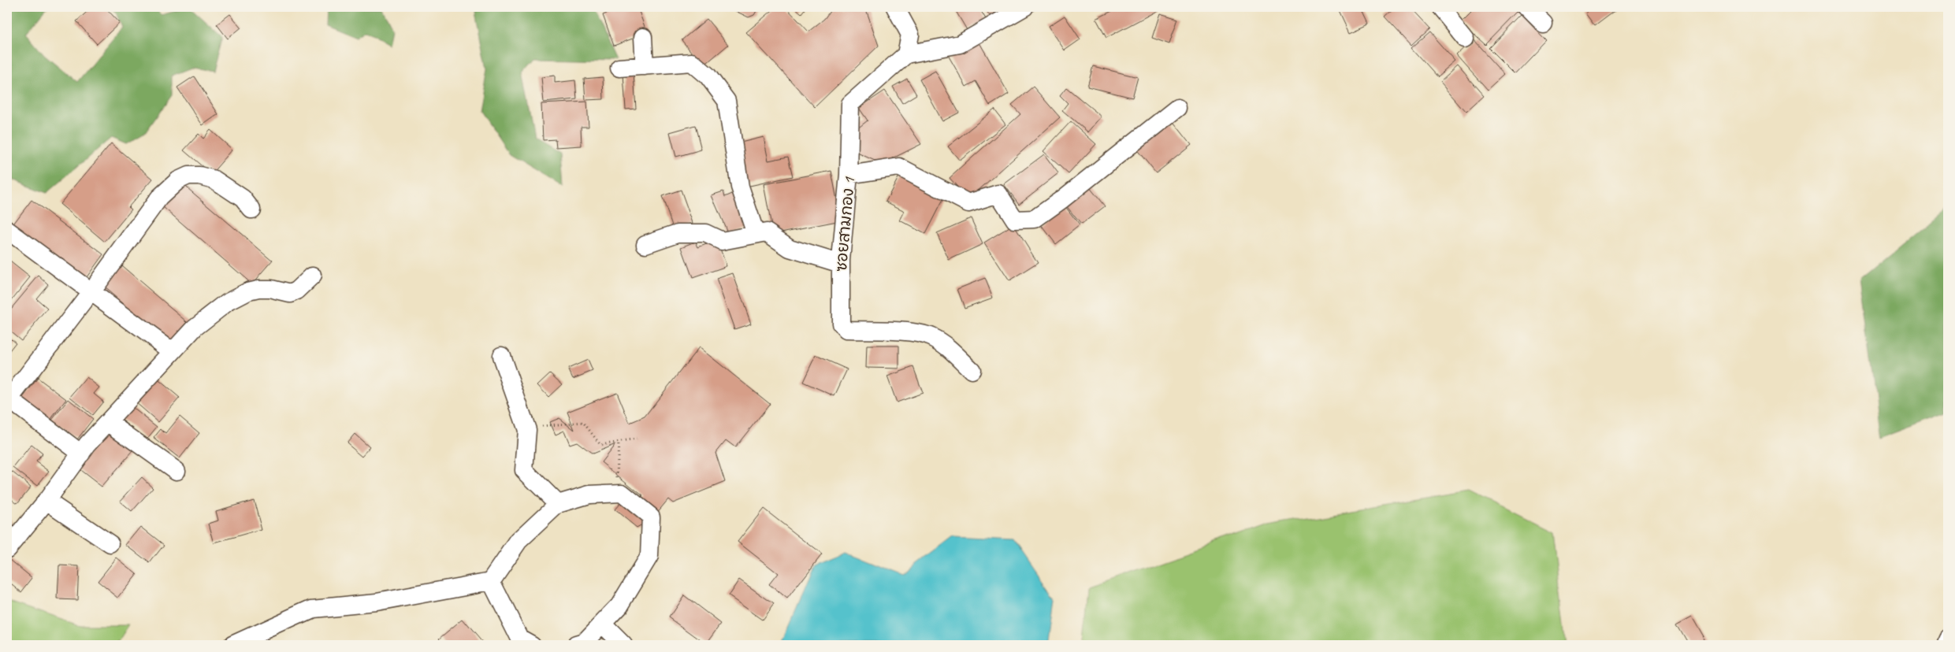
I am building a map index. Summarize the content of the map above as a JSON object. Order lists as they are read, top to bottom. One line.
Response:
{"streets":{"street":["ซอยสามกอง 1"]}}
